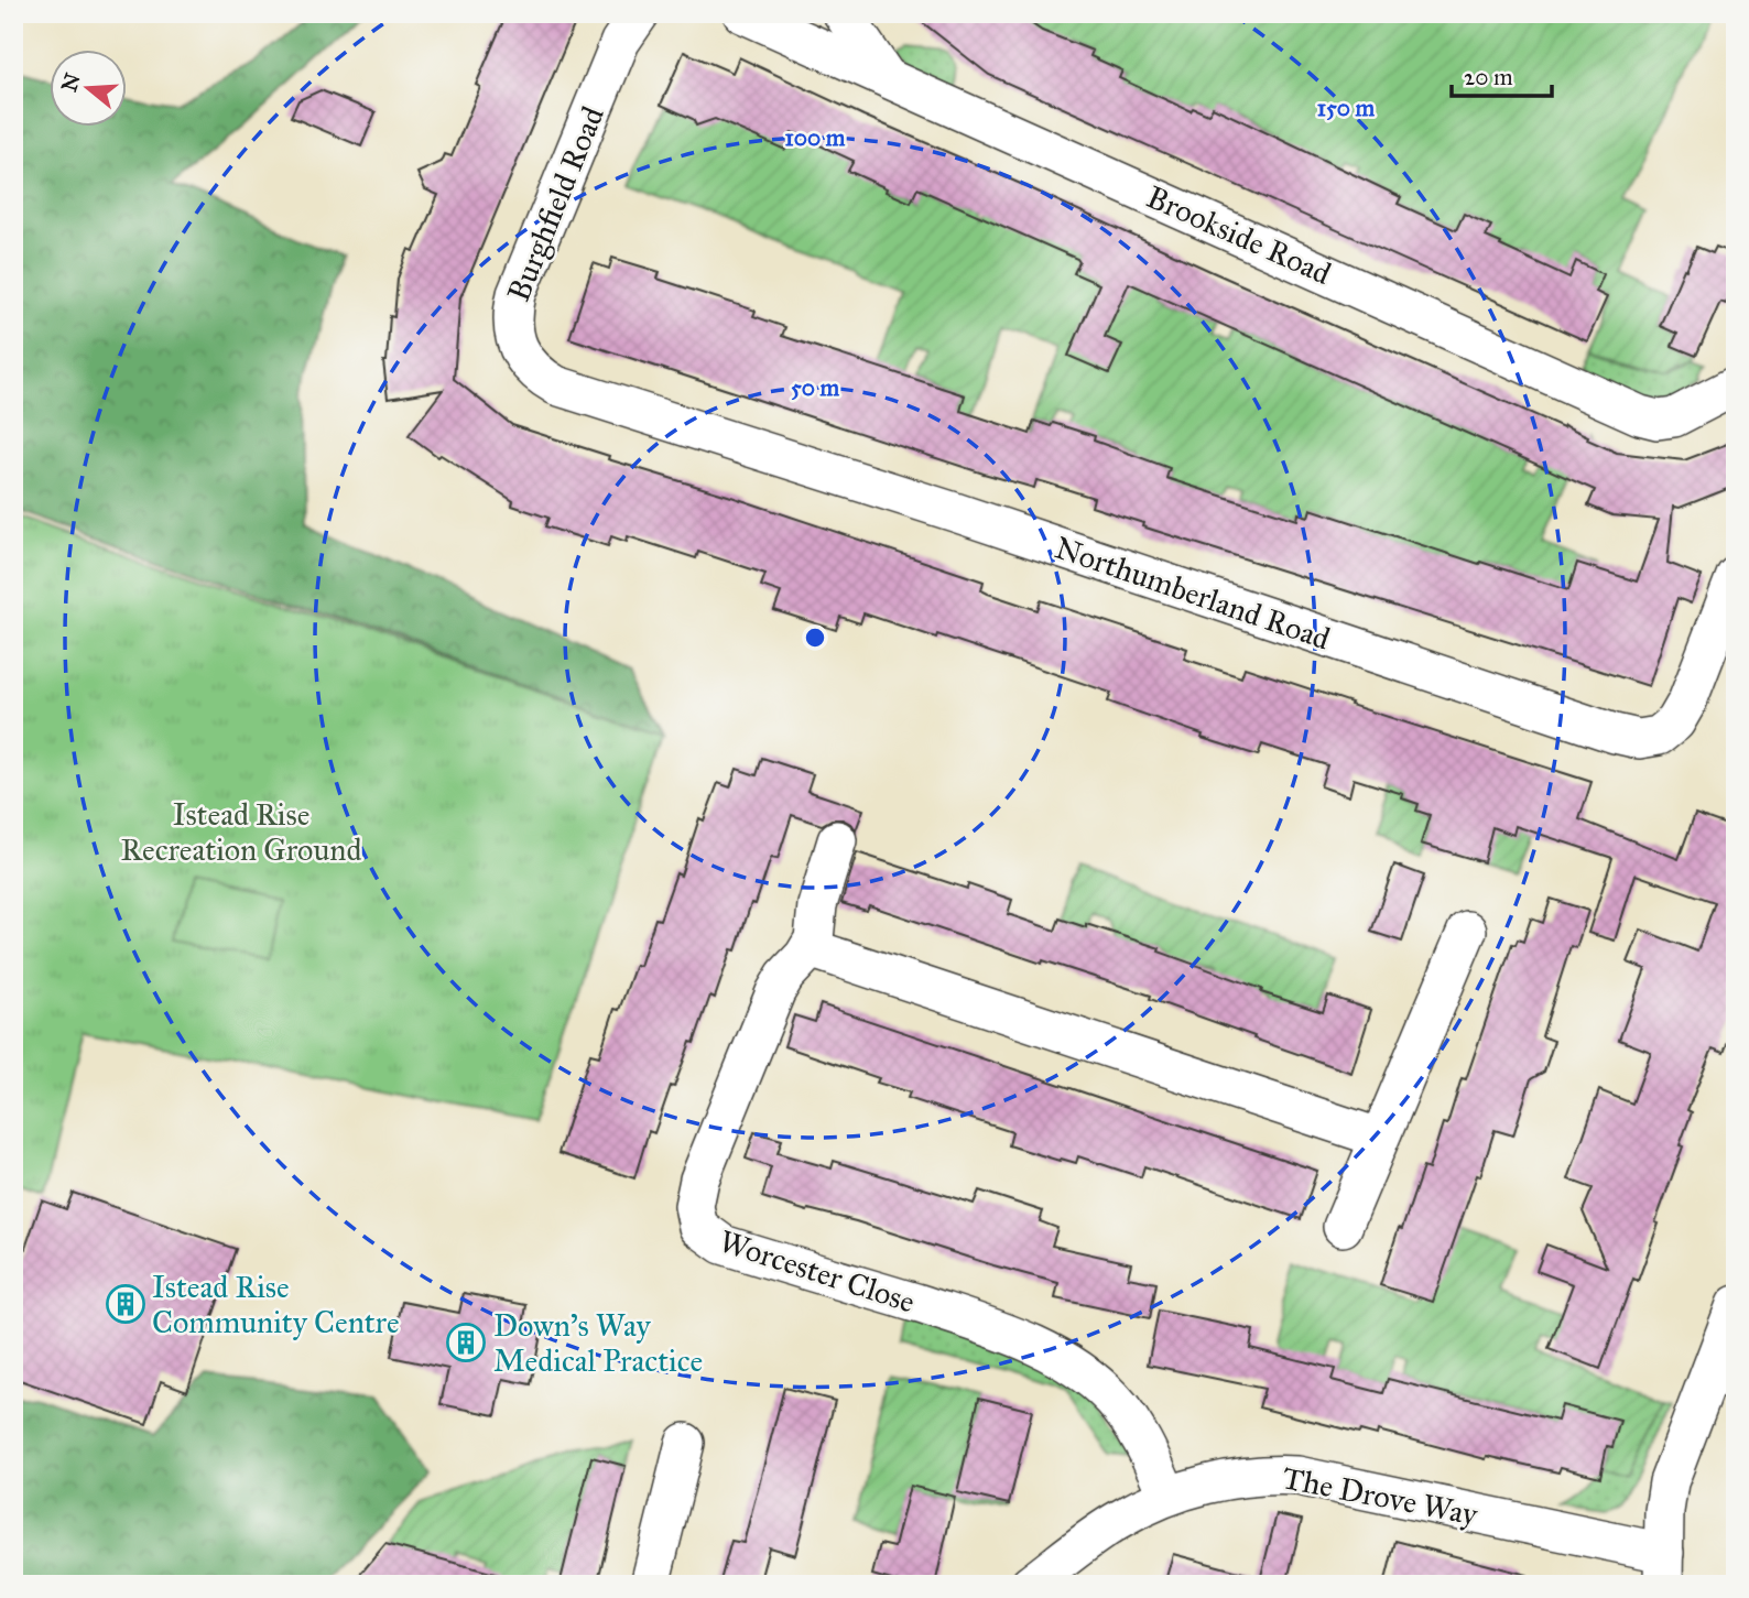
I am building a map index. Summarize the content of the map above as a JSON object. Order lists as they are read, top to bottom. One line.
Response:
{"streets":{"street":["Burghfield Road","Brookside Road","Northumberland Road","Worcester Close","The Drove Way"]},"crossings":[["Burghfield Road","Northumberland Road"],["Worcester Close","The Drove Way"]],"parks":["Istead Rise Recreation Ground"],"places":{"building":["Istead Rise Community Centre","Down's Way Medical Practice"]},"scale_bar":"20 m","north":"left","rings":["150 m","100 m","50 m"]}
